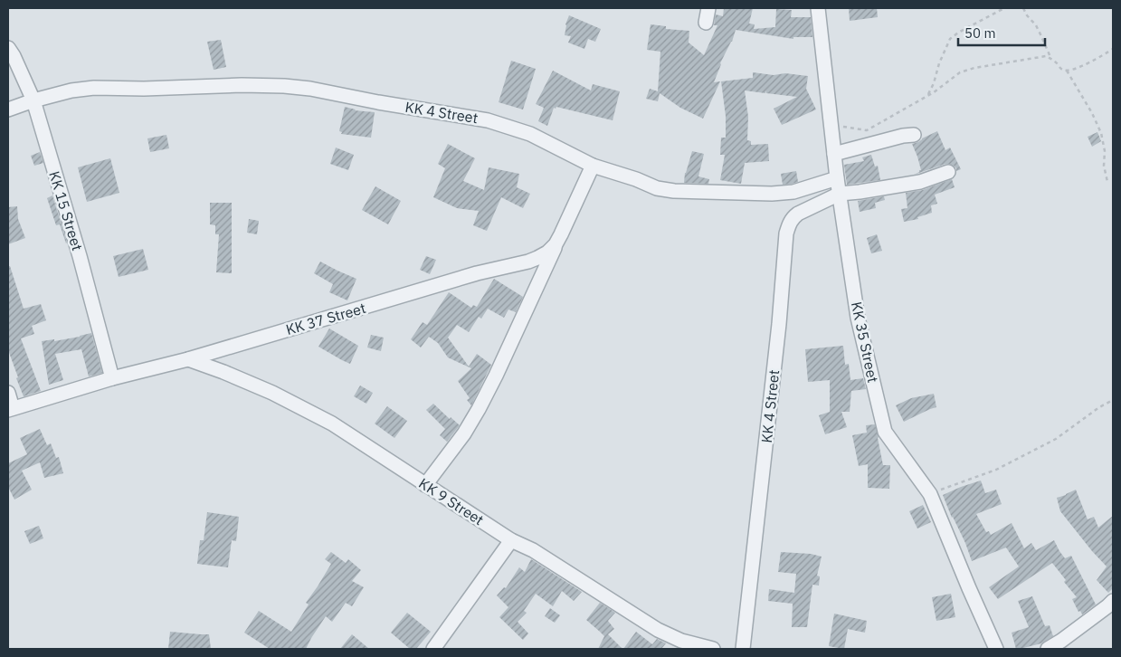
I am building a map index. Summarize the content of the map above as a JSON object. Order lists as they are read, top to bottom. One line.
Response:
{"streets":{"street":["KK 4 Street","KK 15 Street","KK 37 Street","KK 35 Street","KK 9 Street"]},"crossings":[["KK 4 Street","KK 15 Street"],["KK 4 Street","KK 37 Street"],["KK 4 Street","KK 35 Street"],["KK 15 Street","KK 37 Street"],["KK 37 Street","KK 9 Street"]],"scale_bar":"50 m"}
